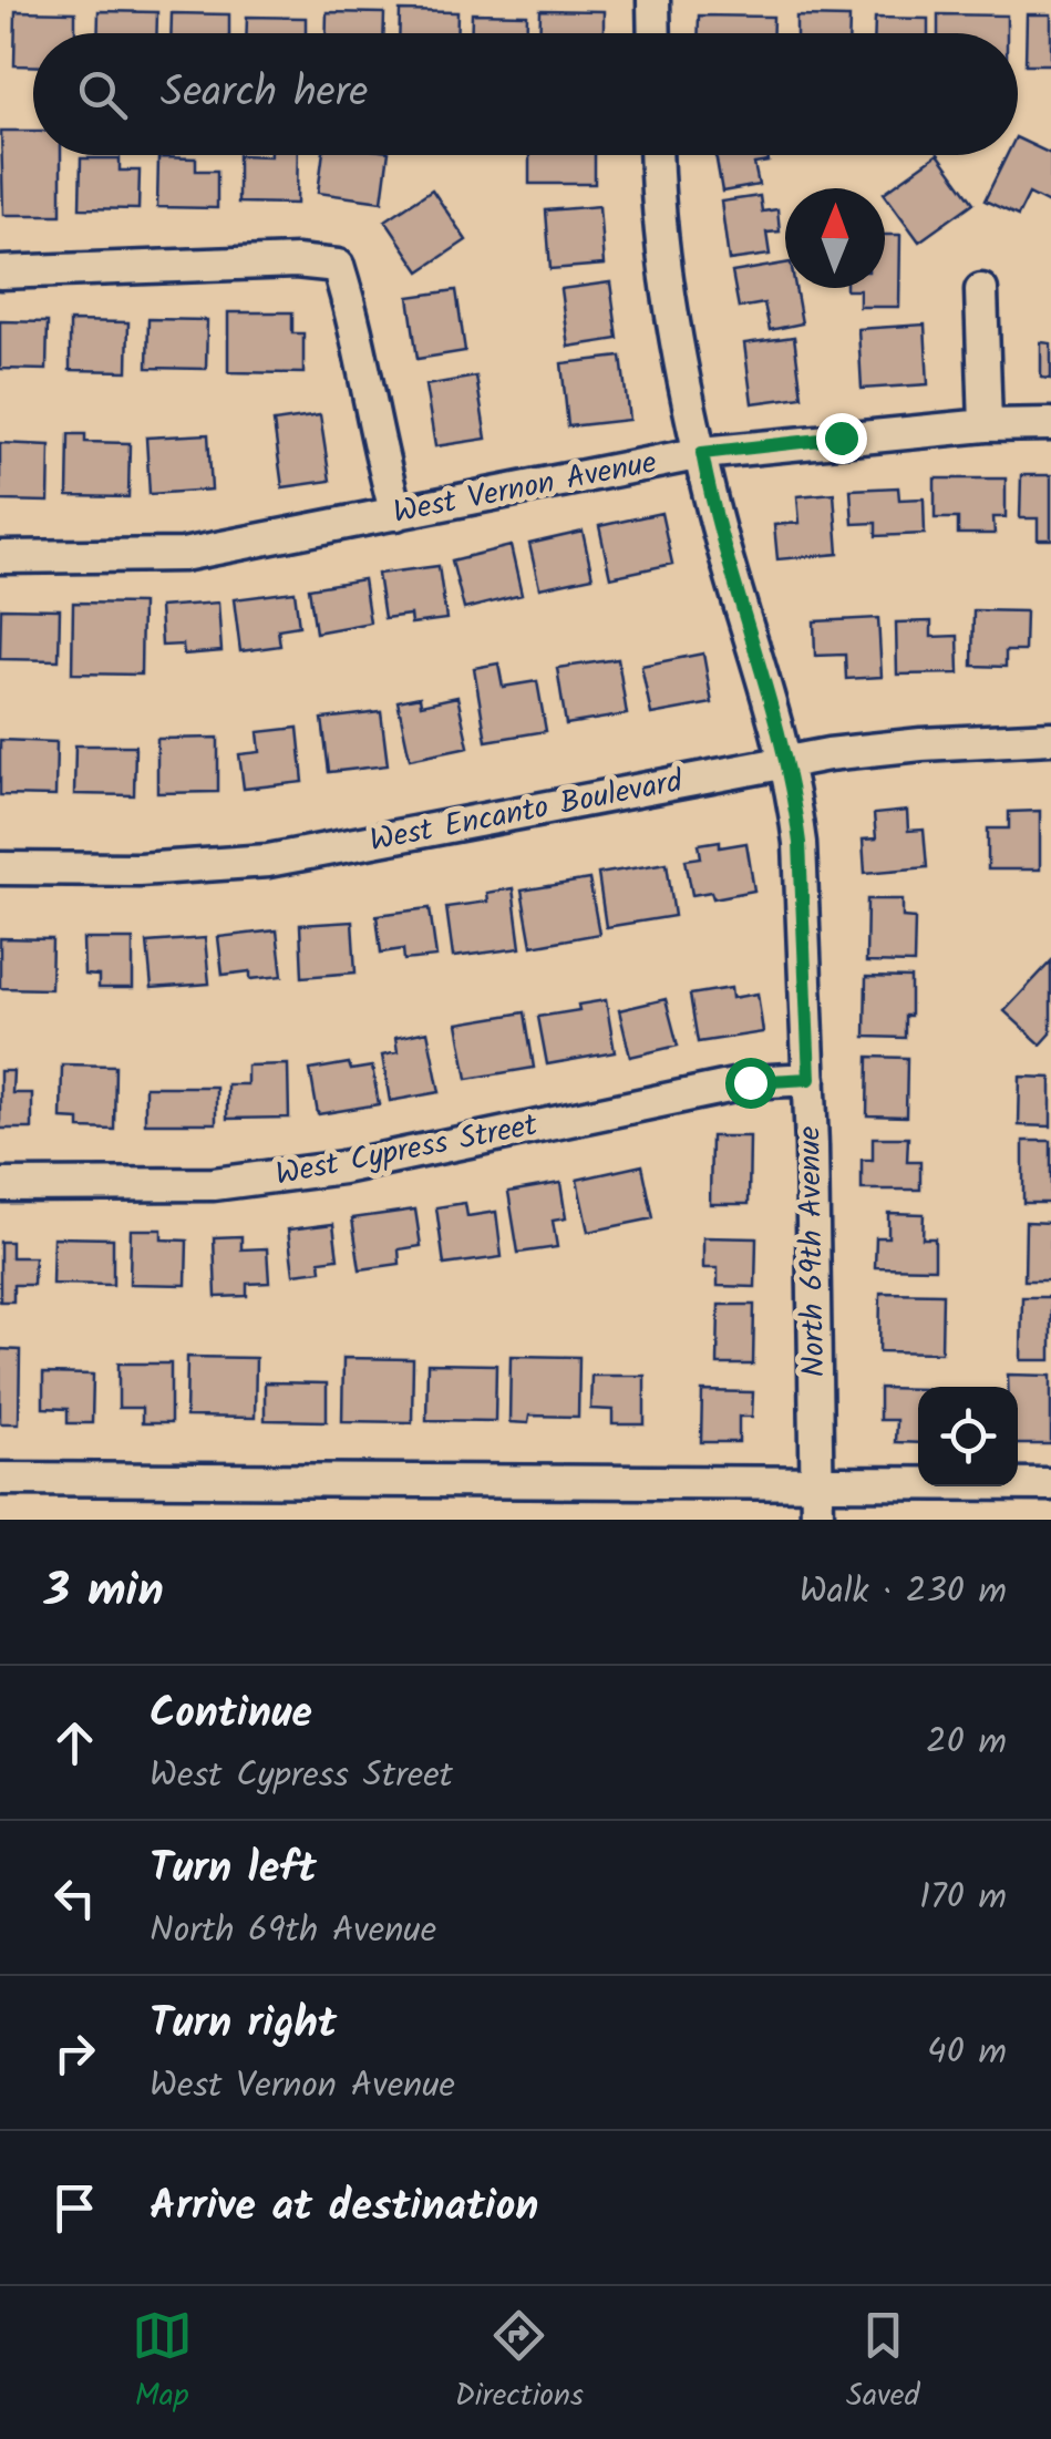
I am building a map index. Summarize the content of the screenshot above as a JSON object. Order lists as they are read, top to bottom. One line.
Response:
{"streets":{"street":["West Vernon Avenue","West Encanto Boulevard","West Cypress Street","North 69th Avenue"]},"crossings":[["West Vernon Avenue","North 69th Avenue"],["West Encanto Boulevard","North 69th Avenue"],["West Cypress Street","North 69th Avenue"]],"north":"top","page":{"search":"Search here","heading":["3 min","Walk · 230 m"],"list":[["Continue","West Cypress Street","20 m"],["Turn left","North 69th Avenue","170 m"],["Turn right","West Vernon Avenue","40 m"],"Arrive at destination"],"nav":["Map","Directions","Saved"]}}
